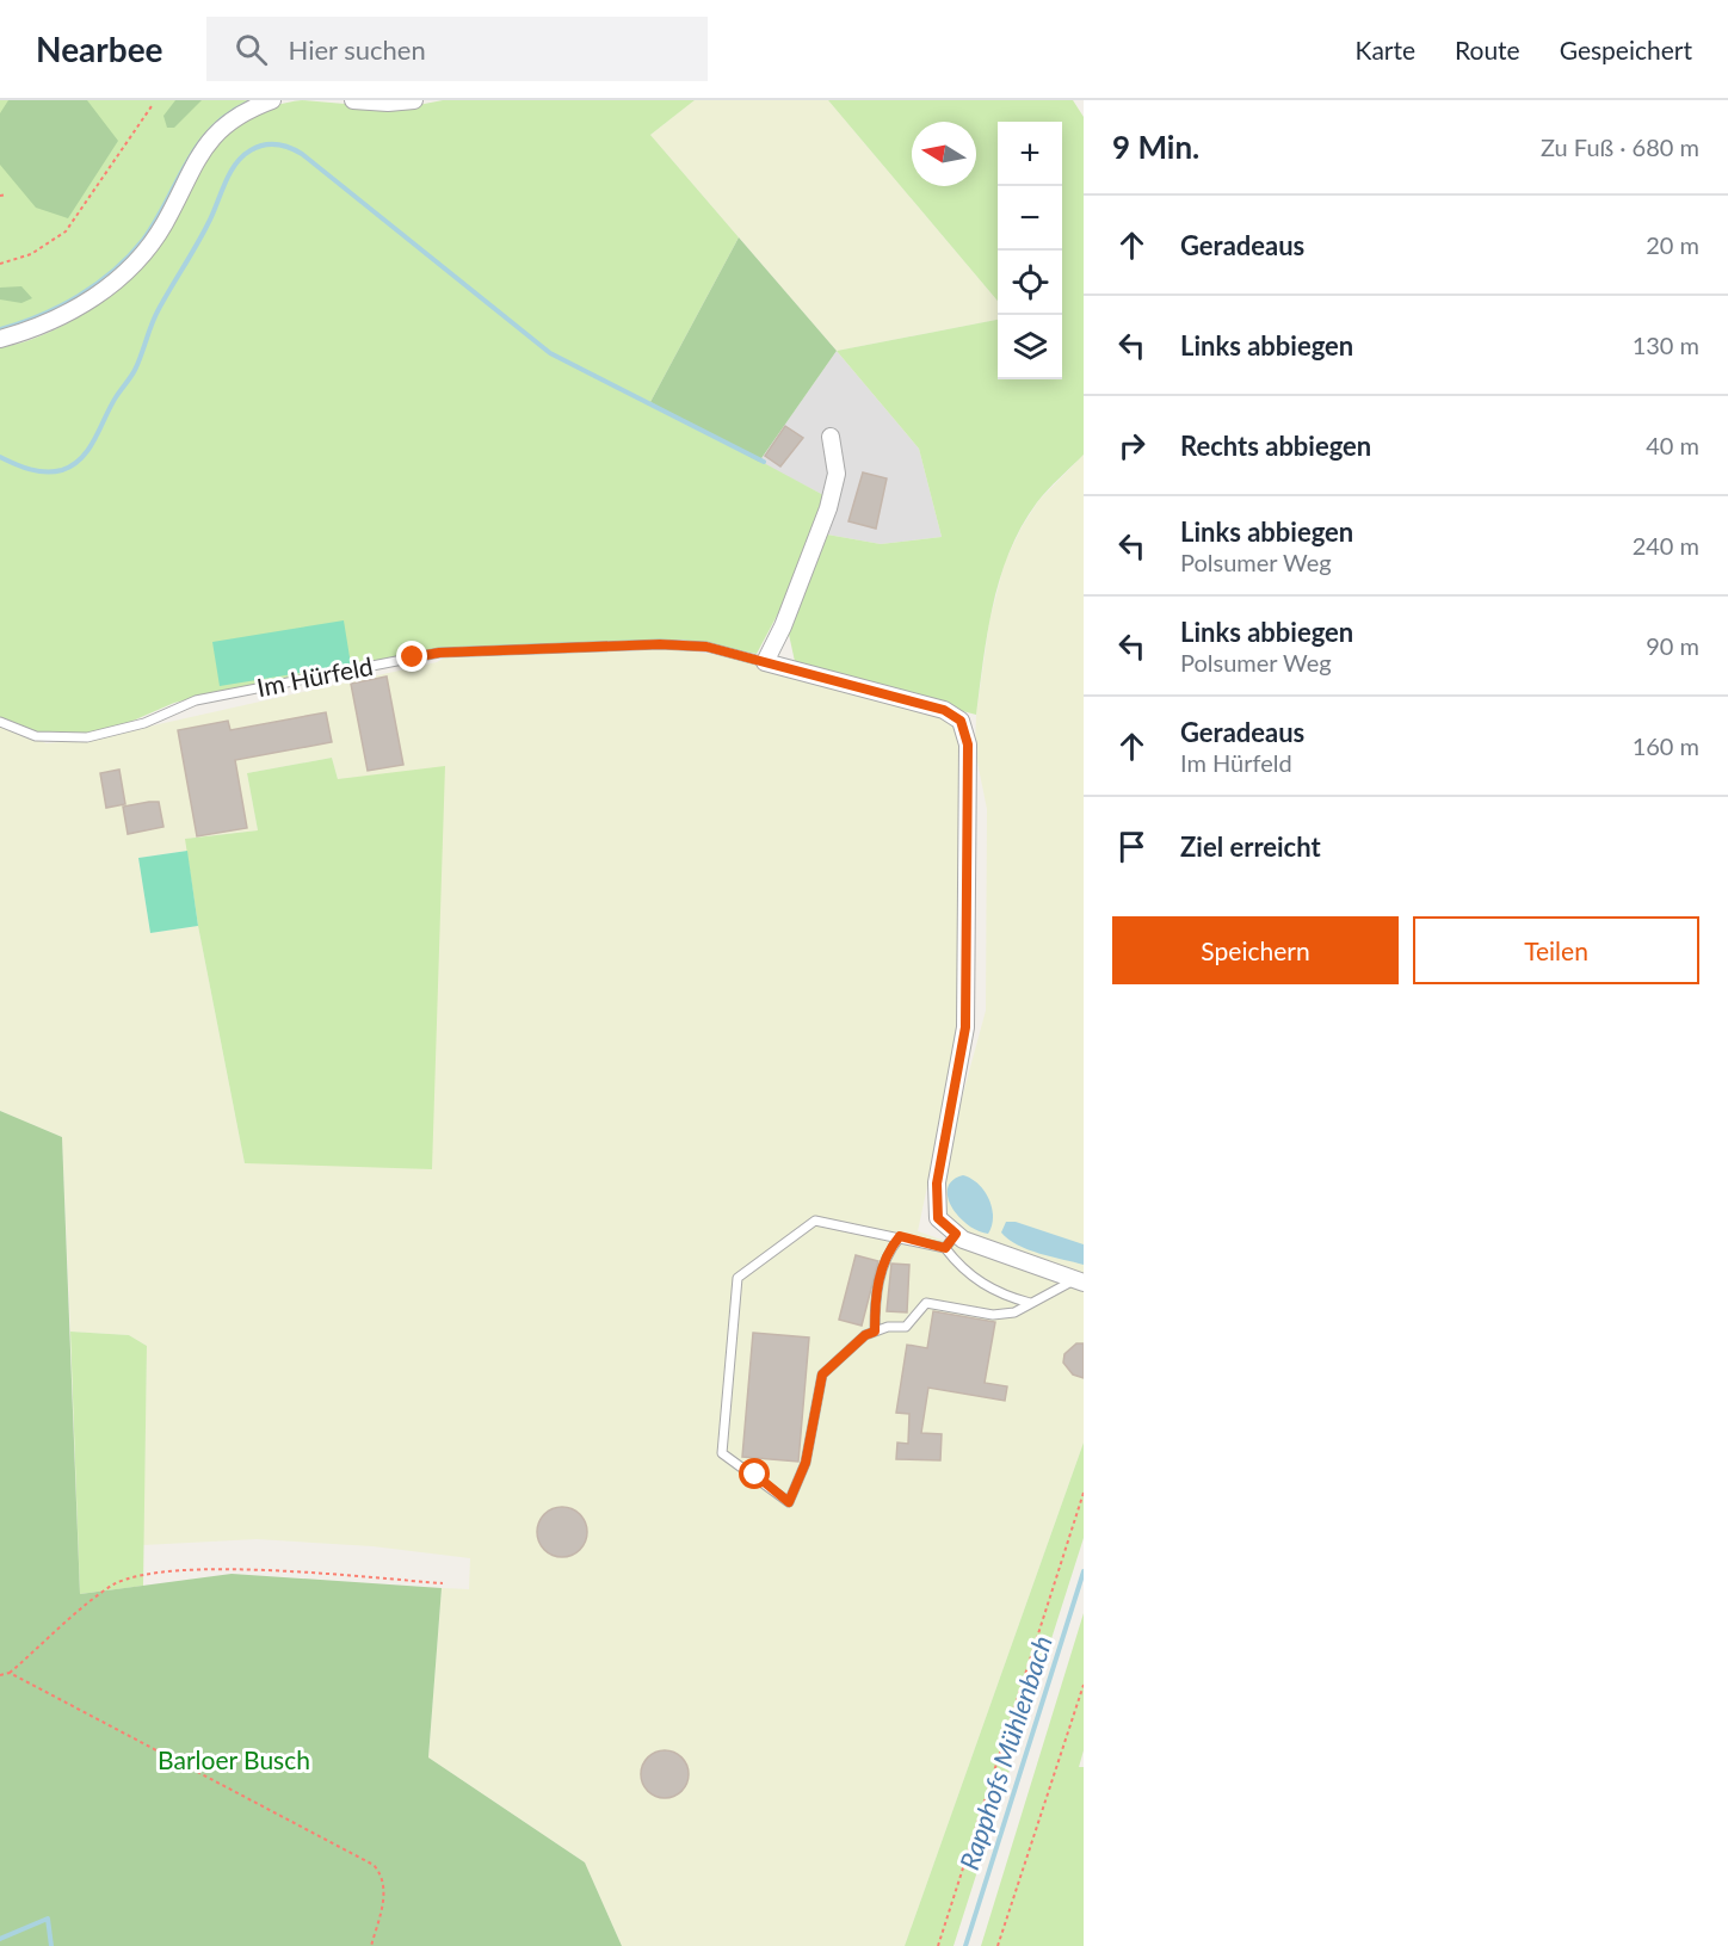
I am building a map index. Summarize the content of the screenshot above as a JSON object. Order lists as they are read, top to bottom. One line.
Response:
{"streets":{"lane":["Im Hürfeld"]},"water":["Rapphofs Mühlenbach"],"parks":["Barloer Busch"],"north":"left","page":{"header":"Nearbee","search":"Hier suchen","nav":["Karte","Route","Gespeichert"],"heading":["9 Min.","Zu Fuß · 680 m"],"map_buttons":["+","−"],"list":[["Geradeaus","20 m"],["Links abbiegen","130 m"],["Rechts abbiegen","40 m"],["Links abbiegen","Polsumer Weg","240 m"],["Links abbiegen","Polsumer Weg","90 m"],["Geradeaus","Im Hürfeld","160 m"],"Ziel erreicht"],"buttons":["Speichern","Teilen"]}}
